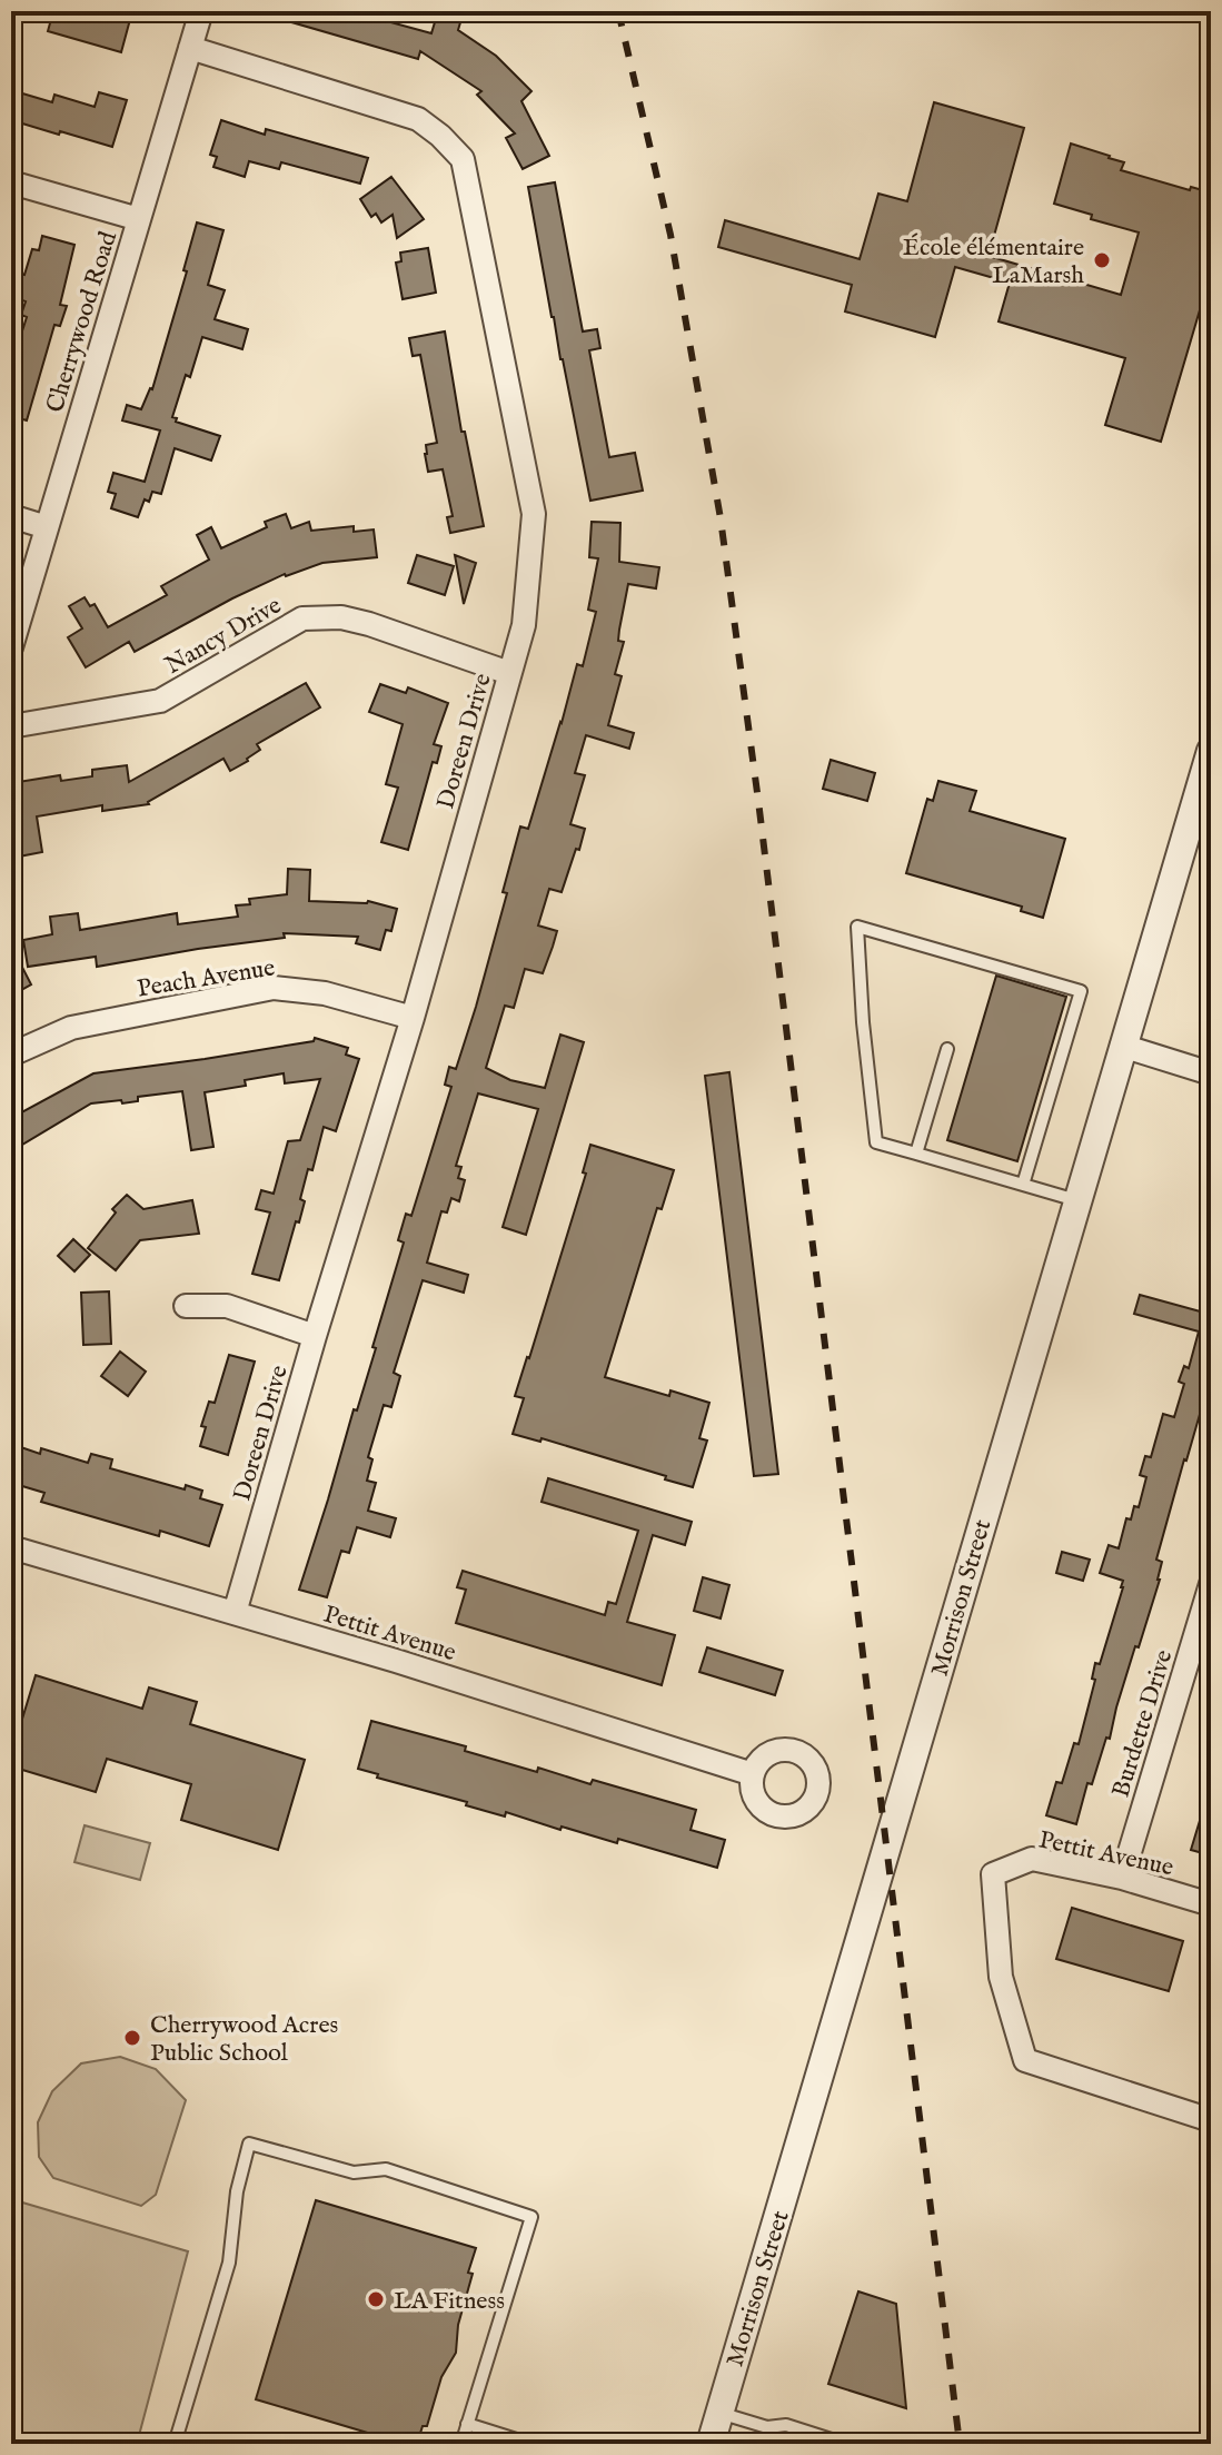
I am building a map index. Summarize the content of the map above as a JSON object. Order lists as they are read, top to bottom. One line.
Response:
{"streets":{"street":["Cherrywood Road","Nancy Drive","Doreen Drive","Peach Avenue","Morrison Street","Pettit Avenue","Burdette Drive"]},"crossings":[["Cherrywood Road","Doreen Drive"],["Nancy Drive","Doreen Drive"],["Doreen Drive","Peach Avenue"],["Doreen Drive","Pettit Avenue"],["Pettit Avenue","Burdette Drive"]],"places":["École élémentaire LaMarsh","Cherrywood Acres Public School","LA Fitness"]}
